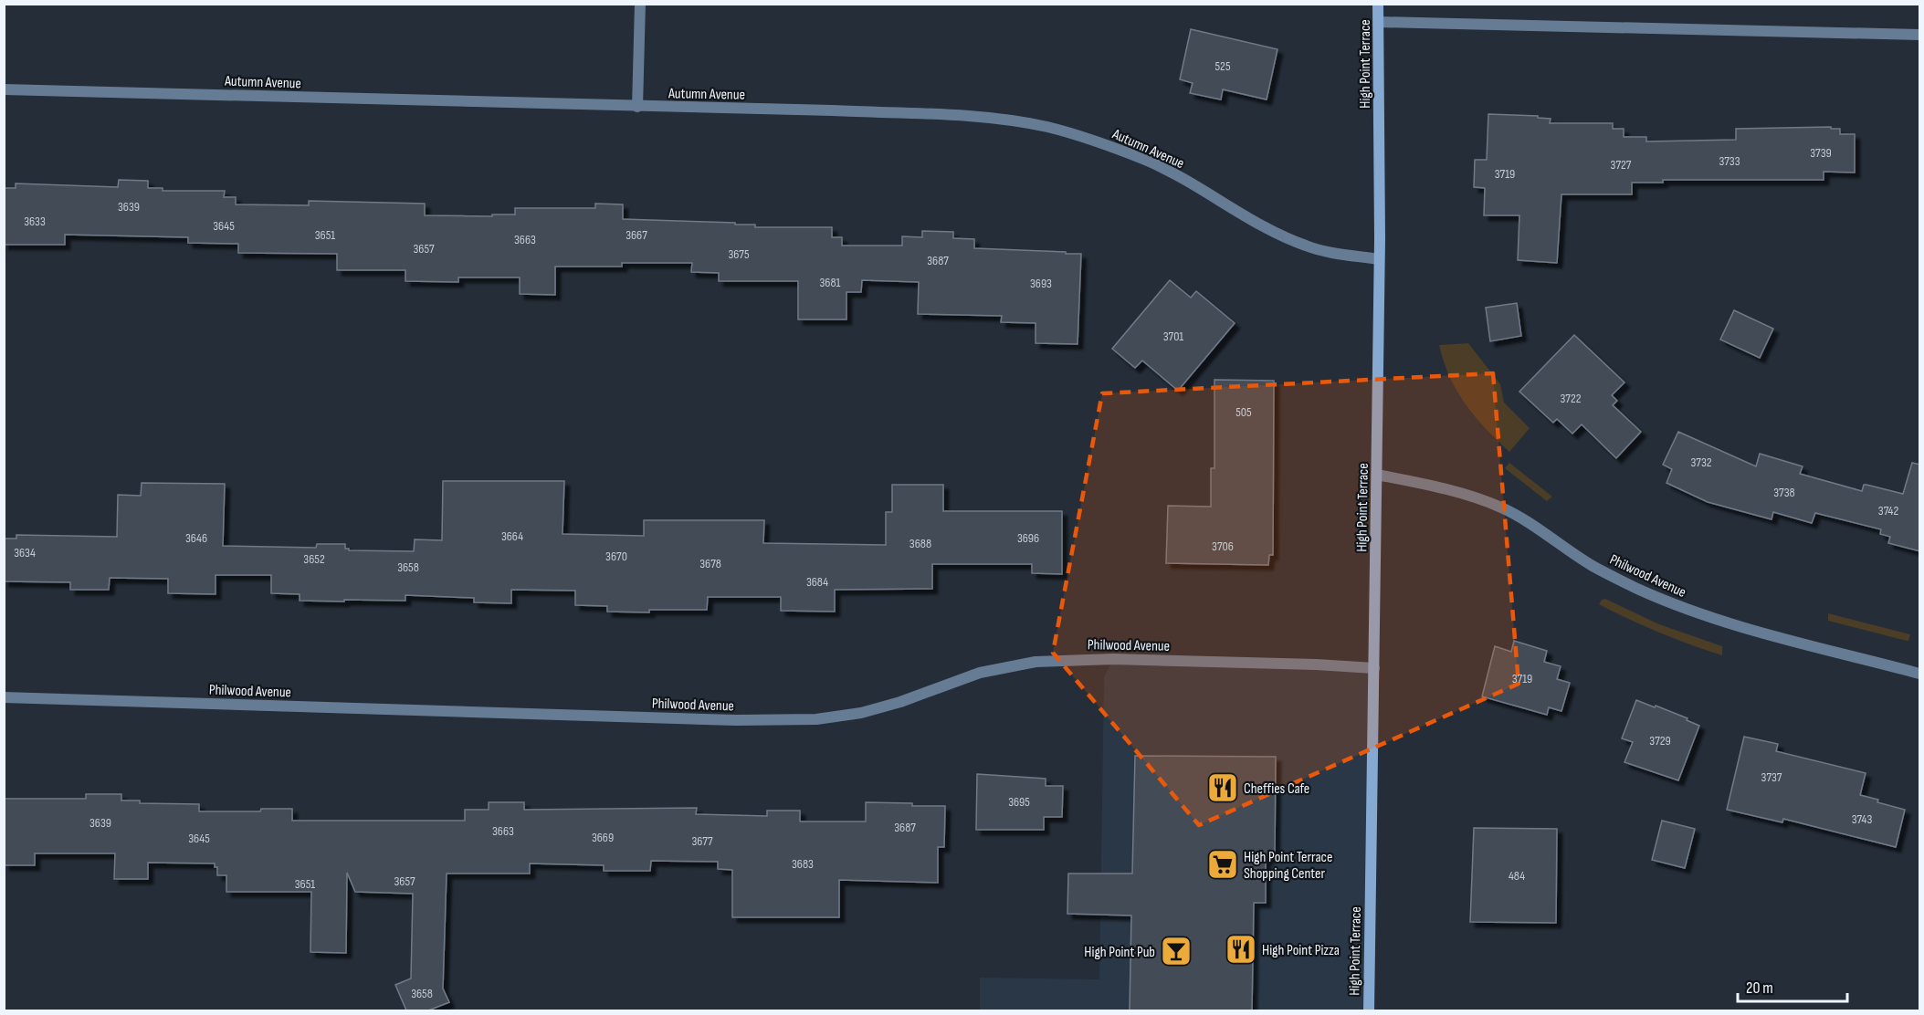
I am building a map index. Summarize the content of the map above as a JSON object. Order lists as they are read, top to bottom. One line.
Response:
{"streets":{"street":["High Point Terrace","Autumn Avenue","Philwood Avenue"]},"crossings":[["High Point Terrace","Autumn Avenue"],["High Point Terrace","Philwood Avenue"]],"places":{"restaurant":["Cheffies Cafe","High Point Pizza"],"supermarket":["High Point Terrace Shopping Center"],"bar":["High Point Pub"]},"house_numbers":["525","3739","3733","3727","3719","3639","3633","3645","3651","3667","3663","3657","3675","3687","3681","3693","3701","3722","505","3732","3738","3742","3664","3646","3696","3688","3706","3634","3670","3652","3678","3658","3684","3719","3729","3737","3695","3743","3639","3687","3663","3669","3645","3677","3683","484","3657","3651","3658"],"scale_bar":"20 m"}
